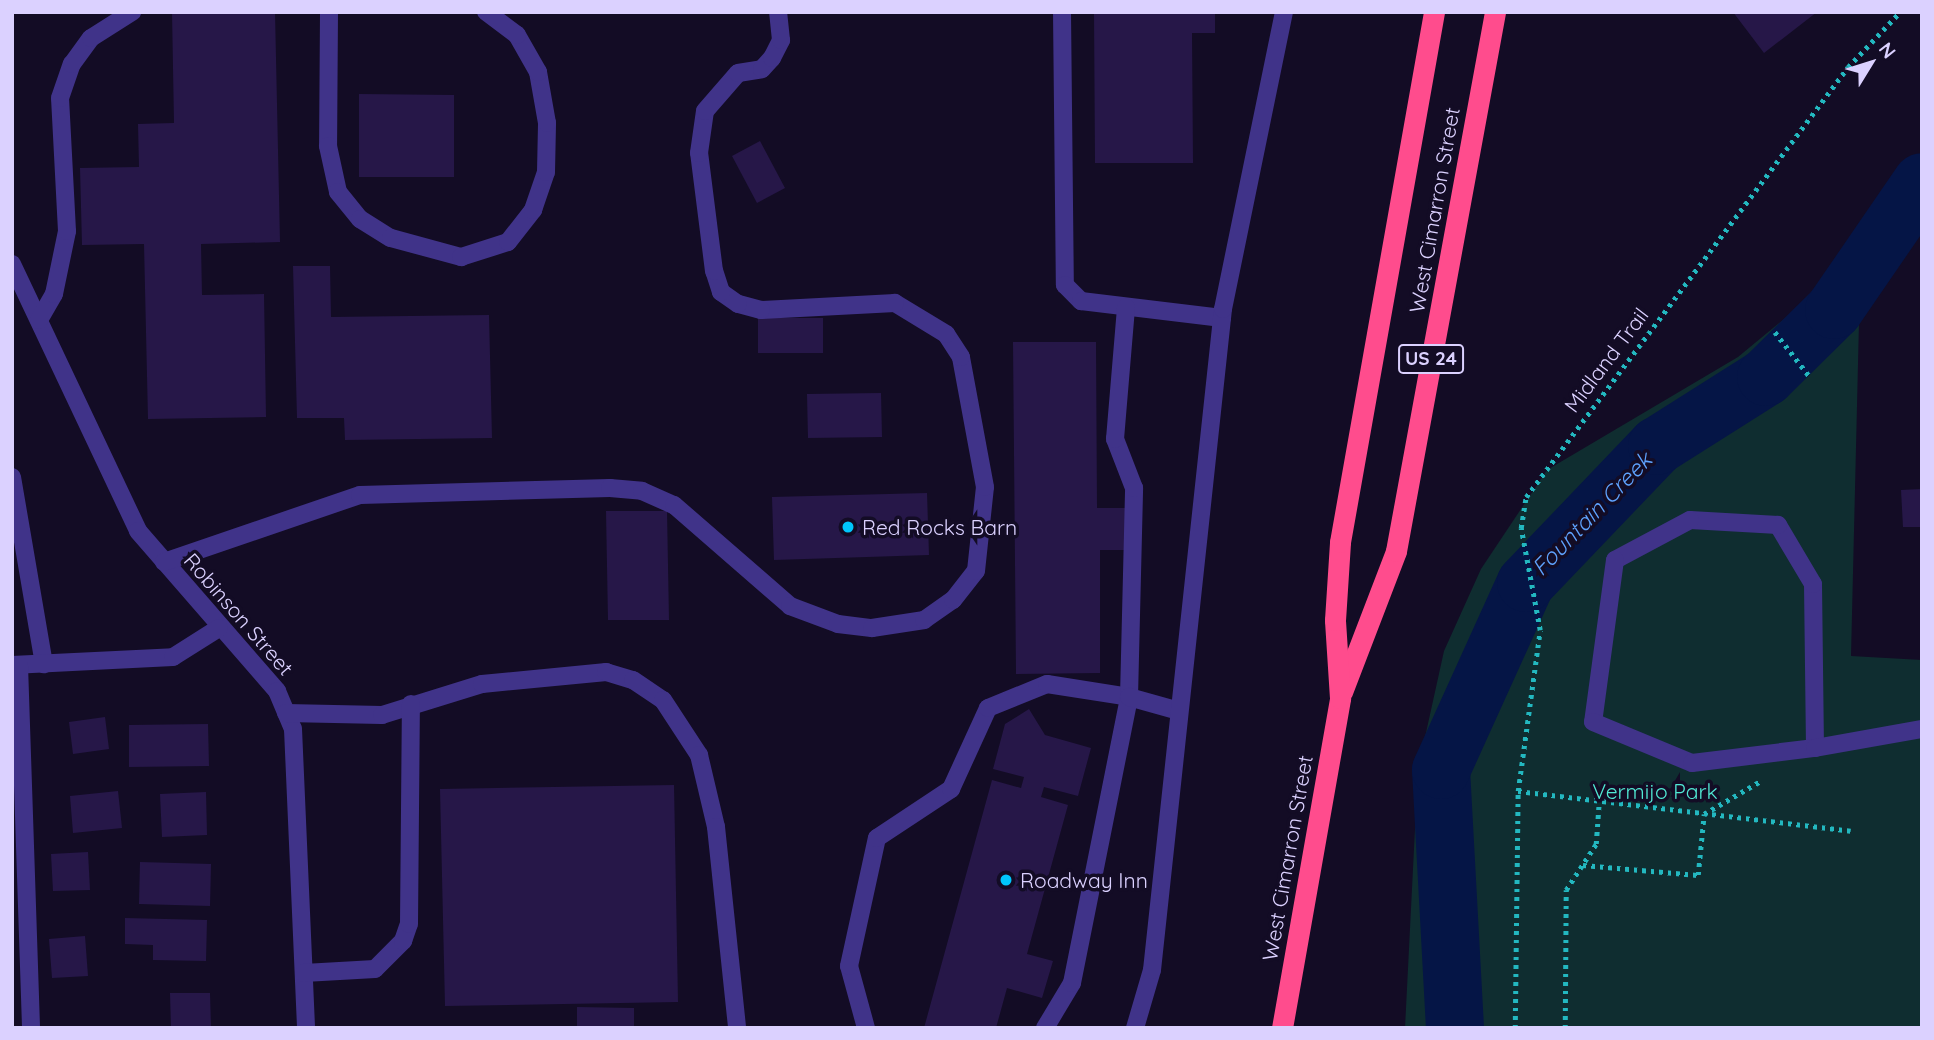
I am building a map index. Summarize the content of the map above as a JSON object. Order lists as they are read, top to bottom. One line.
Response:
{"streets":{"highway":["West Cimarron Street","US 24"],"street":["Robinson Street"],"path":["Midland Trail"]},"water":["Fountain Creek"],"parks":["Vermijo Park"],"places":["Red Rocks Barn","Roadway Inn"],"north":"top right"}
